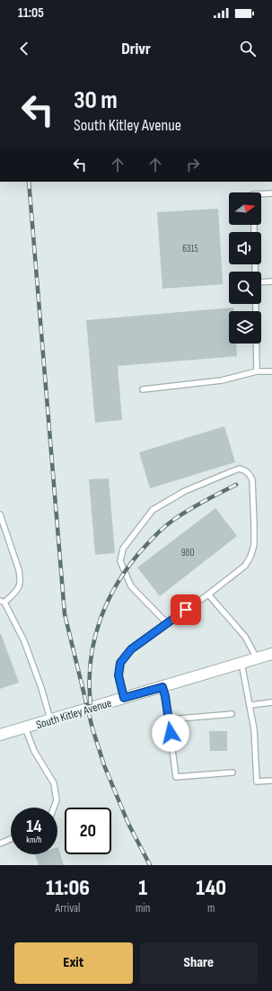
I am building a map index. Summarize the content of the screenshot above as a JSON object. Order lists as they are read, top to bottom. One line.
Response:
{"streets":{"street":["South Kitley Avenue"]},"house_numbers":["6315","980"],"north":"right","page":{"status":"11:05","header":"Drivr","turn":["30 m","South Kitley Avenue"],"speed":"14 km/h","limit":"20","eta":["11:06","Arrival","1","min","140","m"],"buttons":["Exit","Share"]}}
